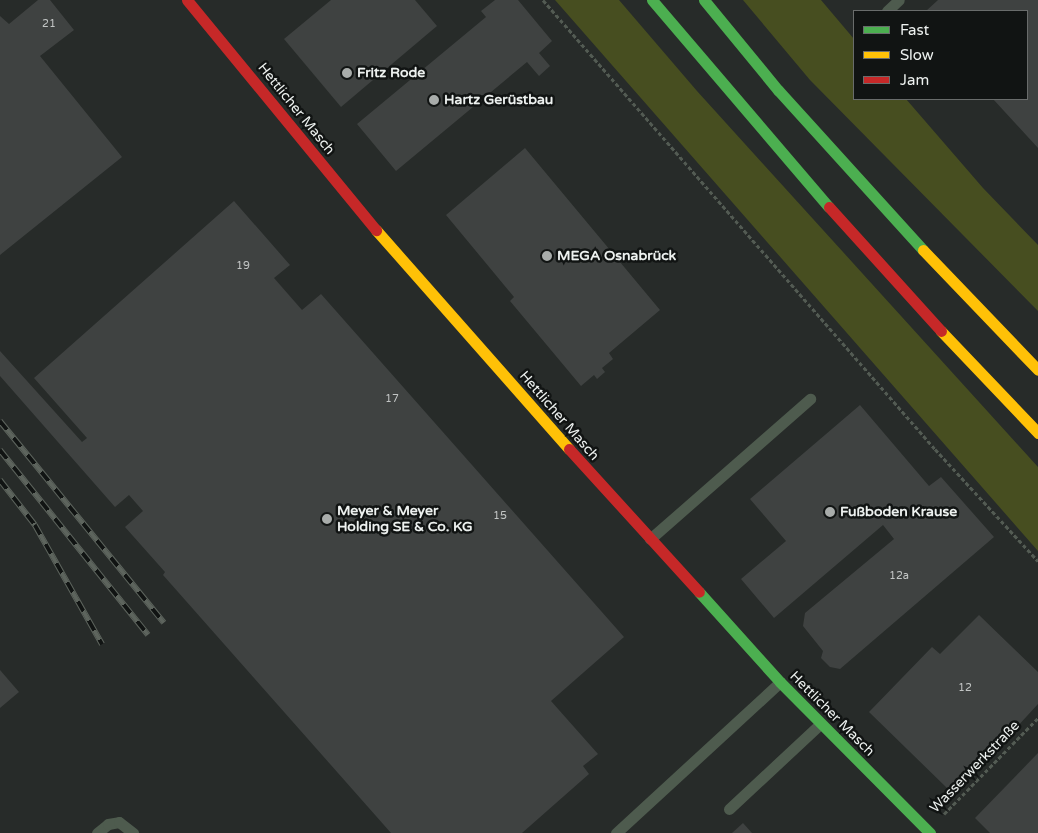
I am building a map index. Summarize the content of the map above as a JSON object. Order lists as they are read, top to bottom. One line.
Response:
{"streets":{"main road":["Hettlicher Masch"],"path":["Wasserwerkstraße"]},"crossings":[["Hettlicher Masch","Wasserwerkstraße"]],"places":["Fritz Rode","Hartz Gerüstbau","MEGA Osnabrück","Fußboden Krause","Meyer & Meyer Holding SE & Co. KG"],"house_numbers":["21","19","17","15","12a","12"],"legend":["Fast","Slow","Jam"]}
